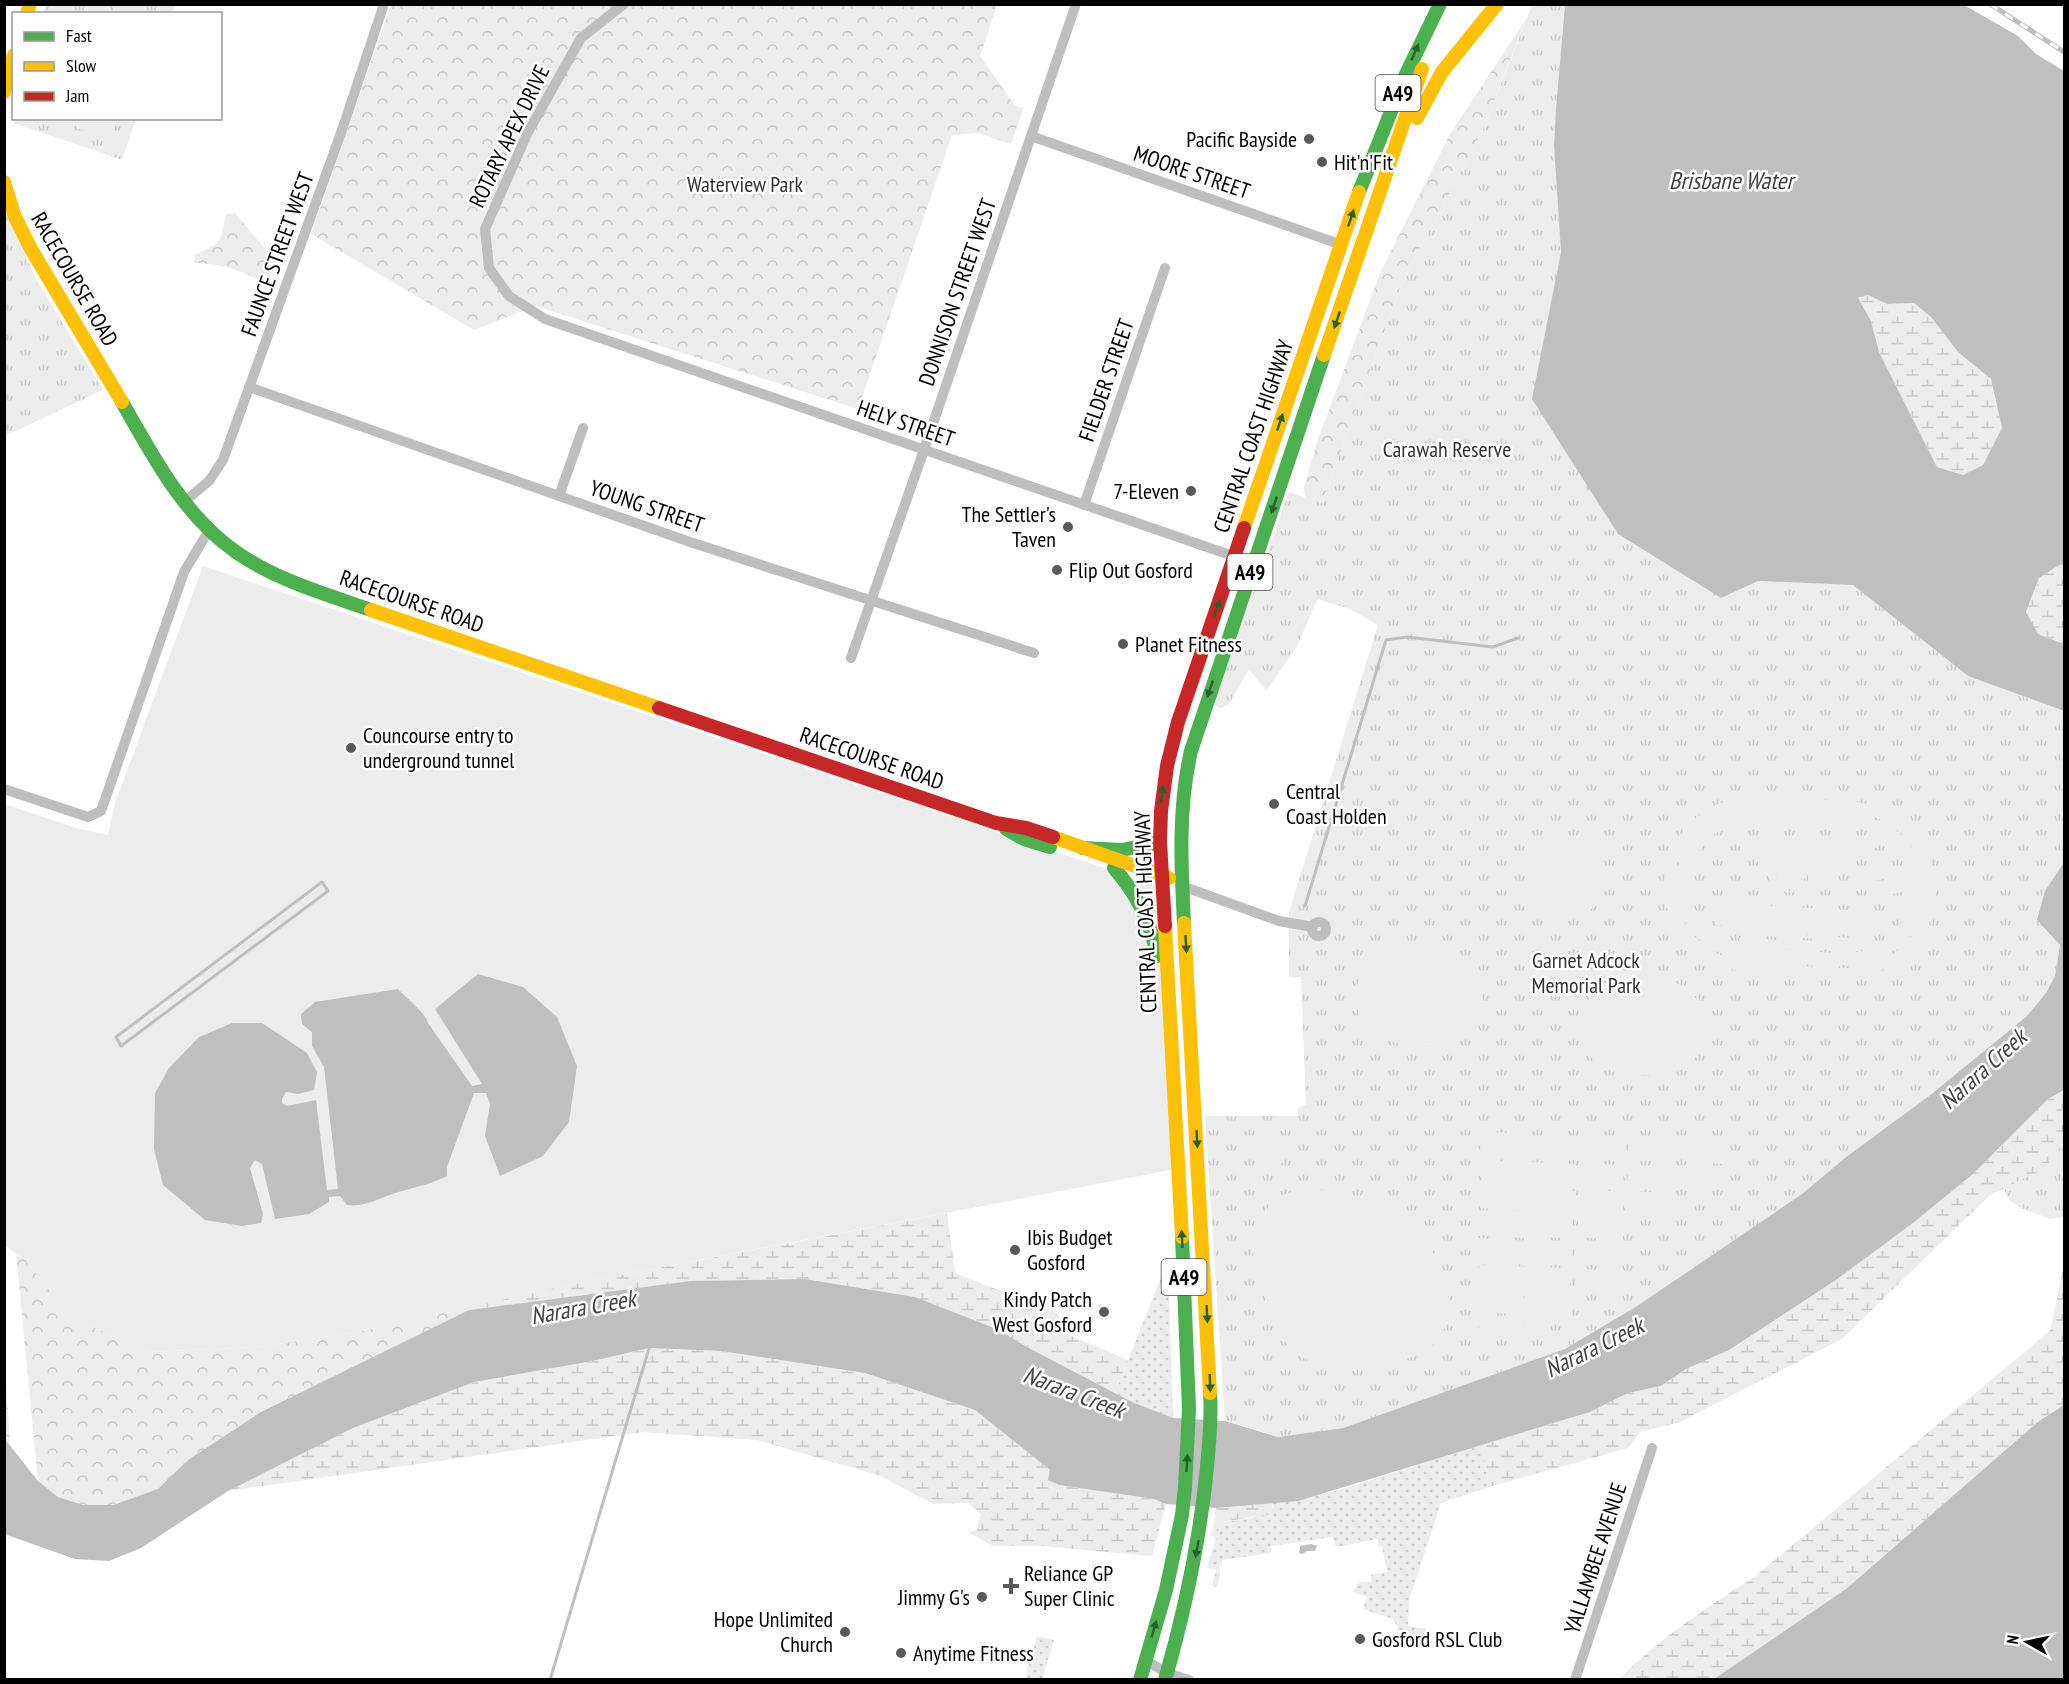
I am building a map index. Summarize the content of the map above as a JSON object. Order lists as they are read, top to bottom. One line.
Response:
{"streets":{"main road":["A49","RACECOURSE ROAD","CENTRAL COAST HIGHWAY"],"street":["ROTARY APEX DRIVE","MOORE STREET","FAUNCE STREET WEST","DONNISON STREET WEST","FIELDER STREET","HELY STREET","YOUNG STREET","YALLAMBEE AVENUE"]},"crossings":[["ROTARY APEX DRIVE","HELY STREET"],["MOORE STREET","DONNISON STREET WEST"],["MOORE STREET","CENTRAL COAST HIGHWAY"],["FAUNCE STREET WEST","RACECOURSE ROAD"],["FAUNCE STREET WEST","YOUNG STREET"],["RACECOURSE ROAD","CENTRAL COAST HIGHWAY"],["DONNISON STREET WEST","HELY STREET"],["DONNISON STREET WEST","YOUNG STREET"],["FIELDER STREET","HELY STREET"],["HELY STREET","CENTRAL COAST HIGHWAY"]],"water":["Brisbane Water","Narara Creek"],"parks":["Waterview Park","Carawah Reserve","Garnet Adcock Memorial Park"],"places":{"other":["Pacific Bayside","Hit'n'Fit","7-Eleven","The Settler's Taven","Flip Out Gosford","Planet Fitness","Councourse entry to underground tunnel","Central Coast Holden","Ibis Budget Gosford","Kindy Patch West Gosford","Jimmy G's","Hope Unlimited Church","Gosford RSL Club","Anytime Fitness"],"health":["Reliance GP Super Clinic"]},"legend":["Fast","Slow","Jam"],"north":"left"}
